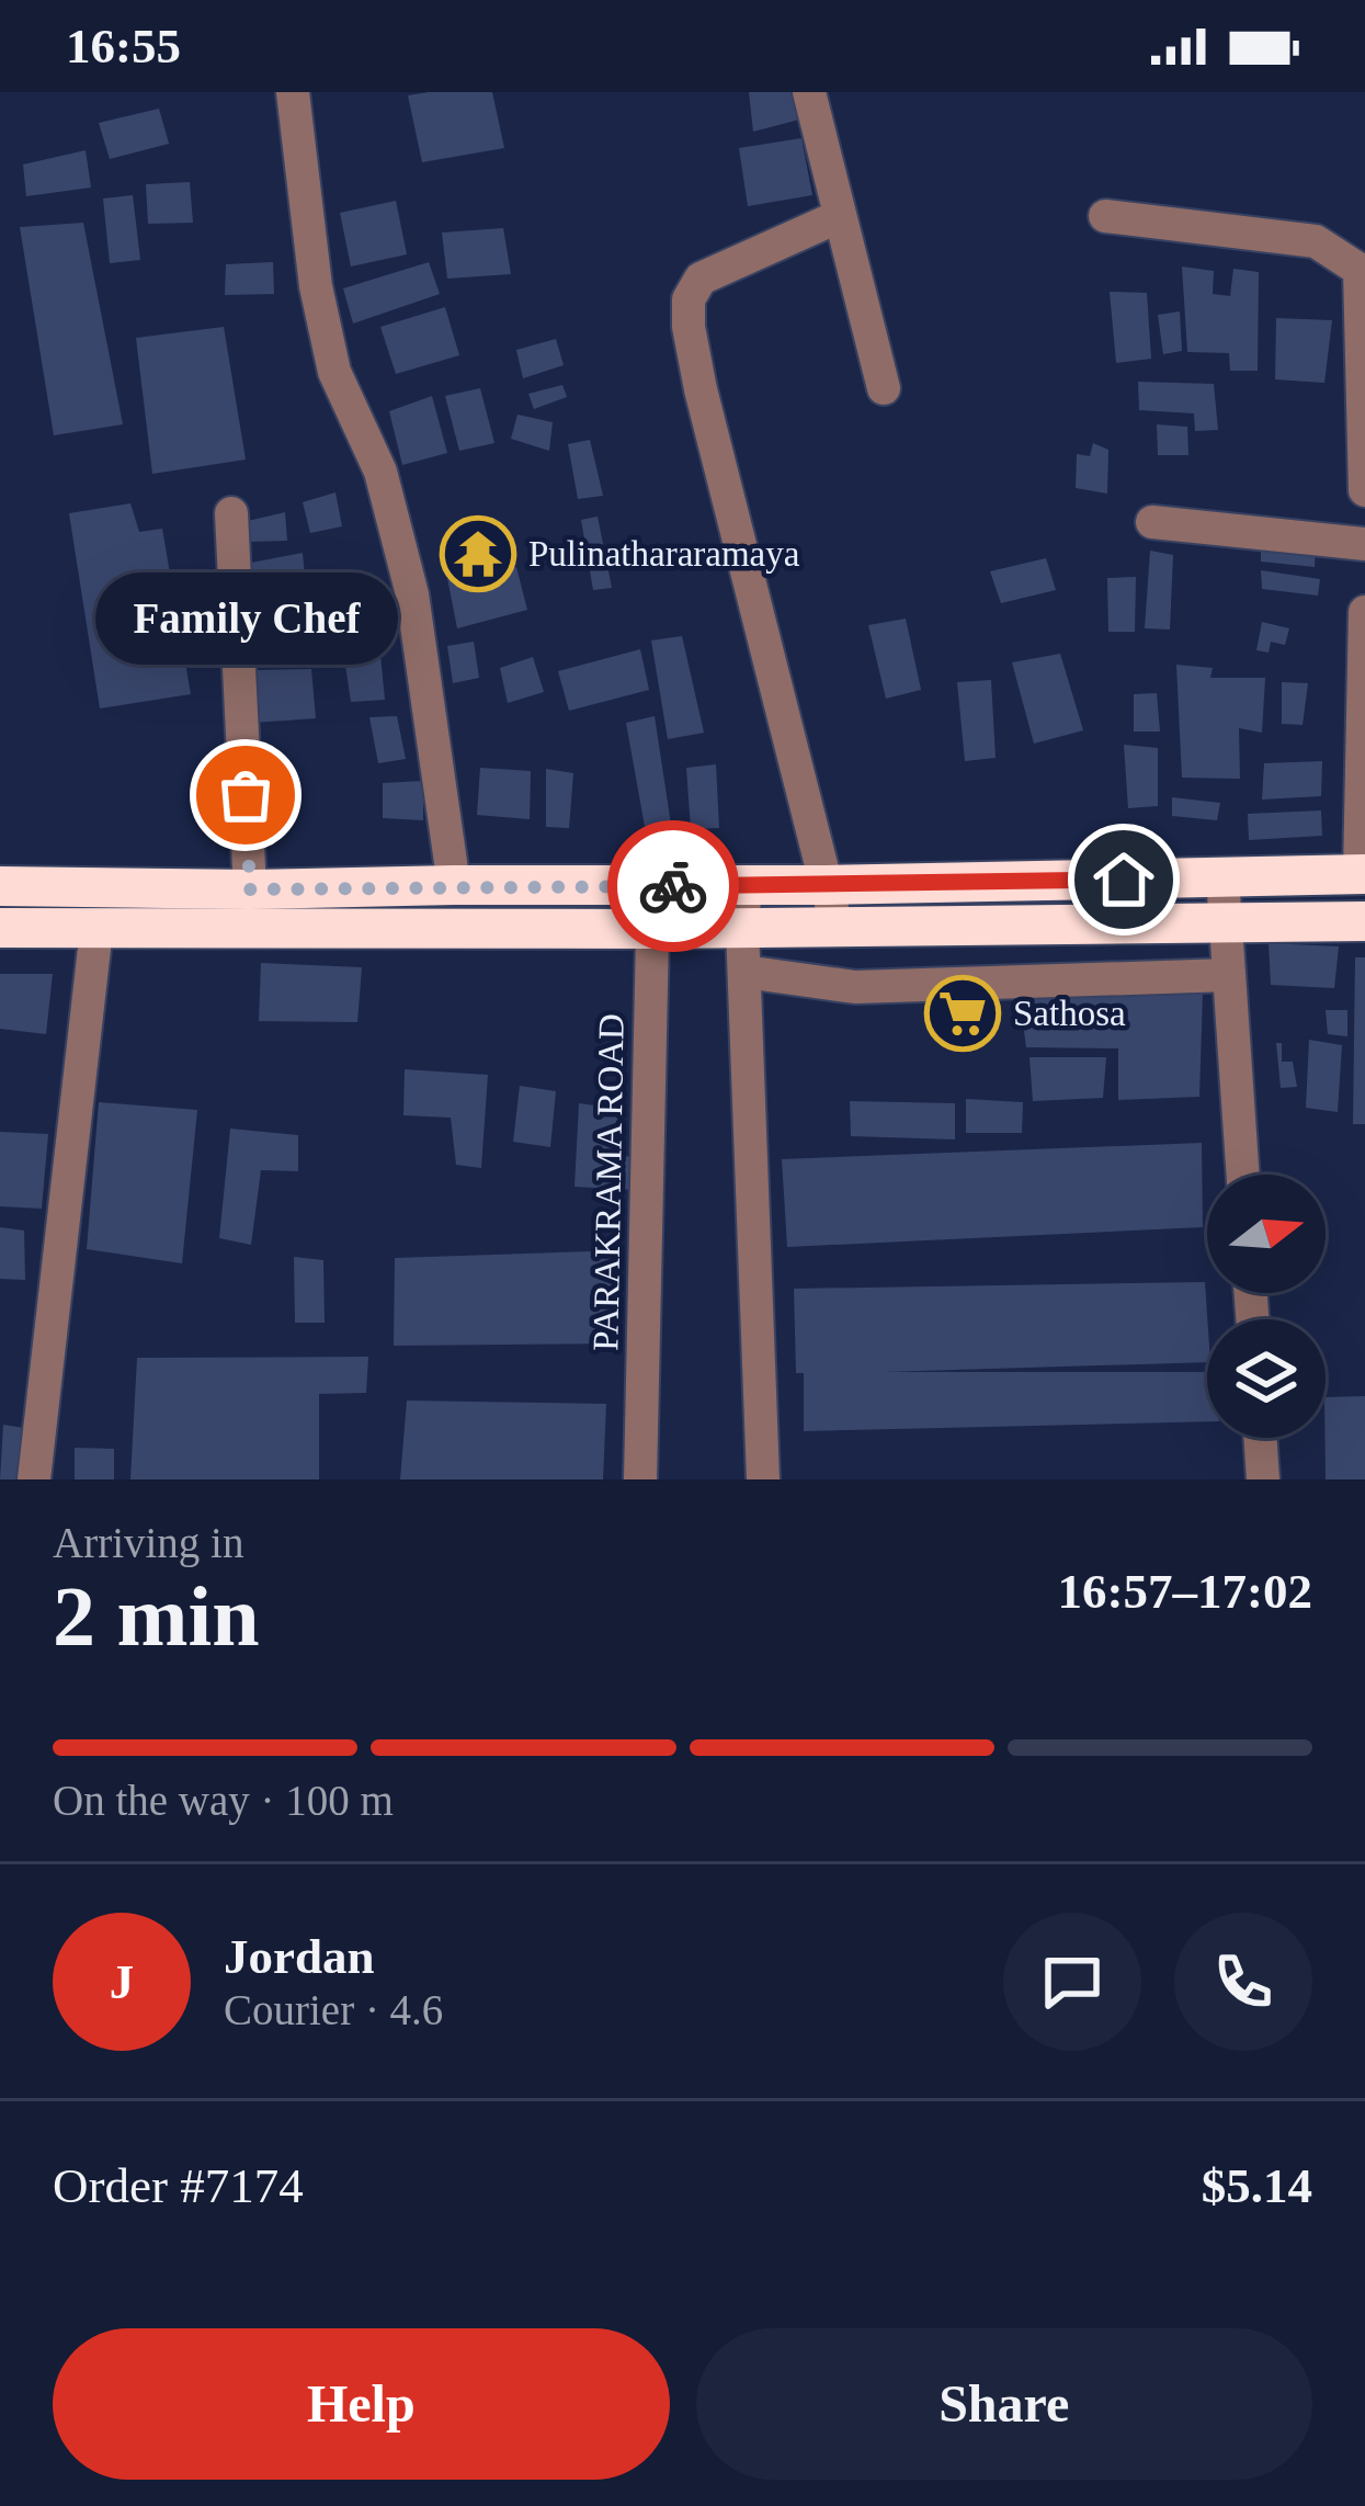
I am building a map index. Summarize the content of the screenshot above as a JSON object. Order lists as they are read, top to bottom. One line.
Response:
{"streets":{"street":["PARAKRAMA ROAD"]},"places":{"temple":["Pulinathararamaya"],"other":["Family Chef"],"supermarket":["Sathosa"]},"north":"right","page":{"status":"16:55","bubble":"Family Chef","heading":["2 min","Arriving in","16:57–17:02"],"panel":["Jordan","Courier · 4.6","Order #7174","$5.14"],"bar":"On the way · 100 m","round":"J","buttons":["Help","Share"]}}
